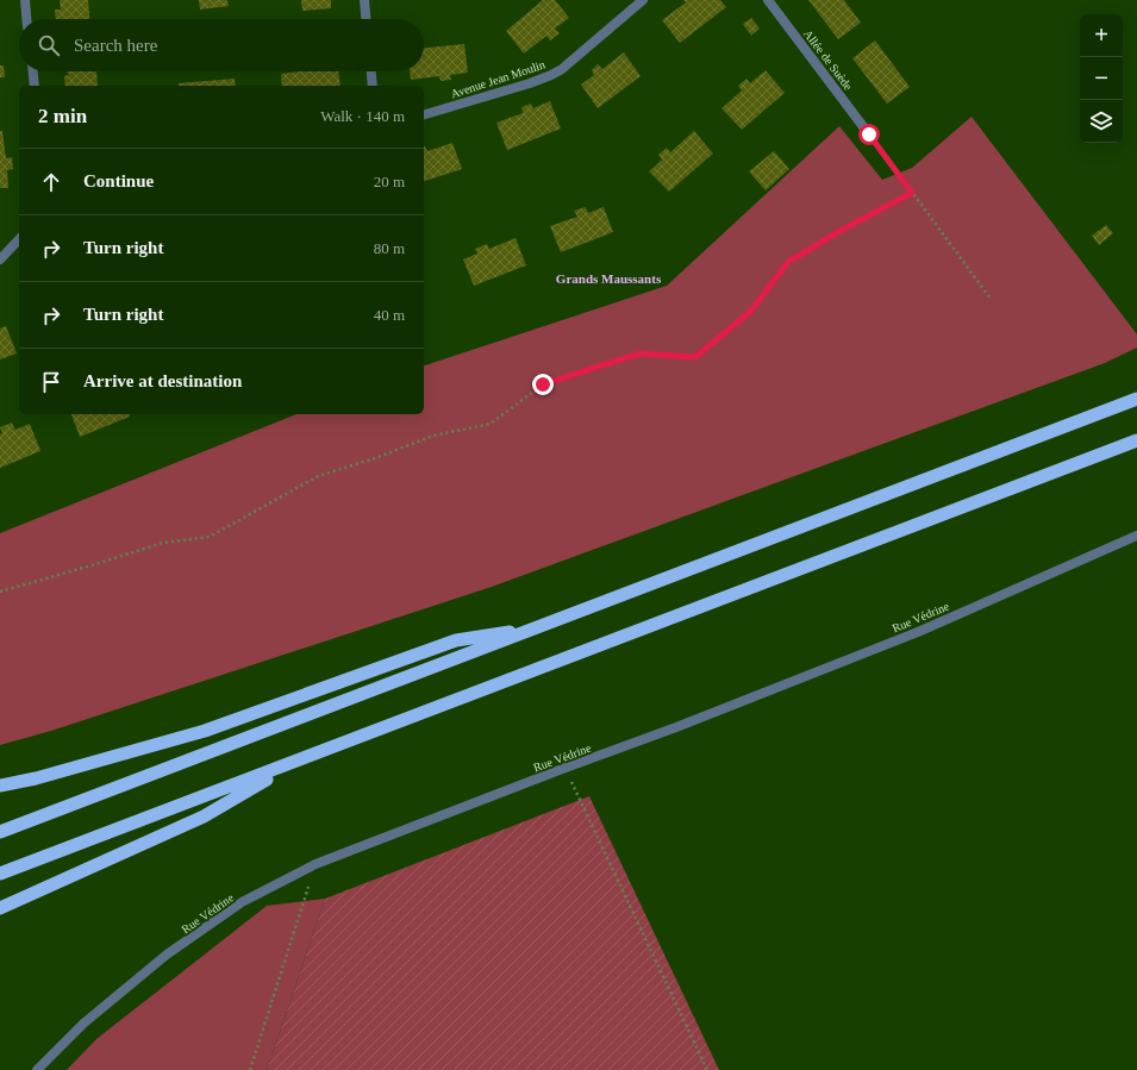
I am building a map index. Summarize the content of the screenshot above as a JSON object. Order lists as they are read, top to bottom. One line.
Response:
{"streets":{"street":["Allée de Suède","Avenue Jean Moulin","Rue Védrine"]},"districts":["Grands Maussants"],"page":{"map_buttons":["+","−"],"search":"Search here","heading":["2 min","Walk · 140 m"],"list":[["Continue","20 m"],["Turn right","80 m"],["Turn right","40 m"],"Arrive at destination"]}}
